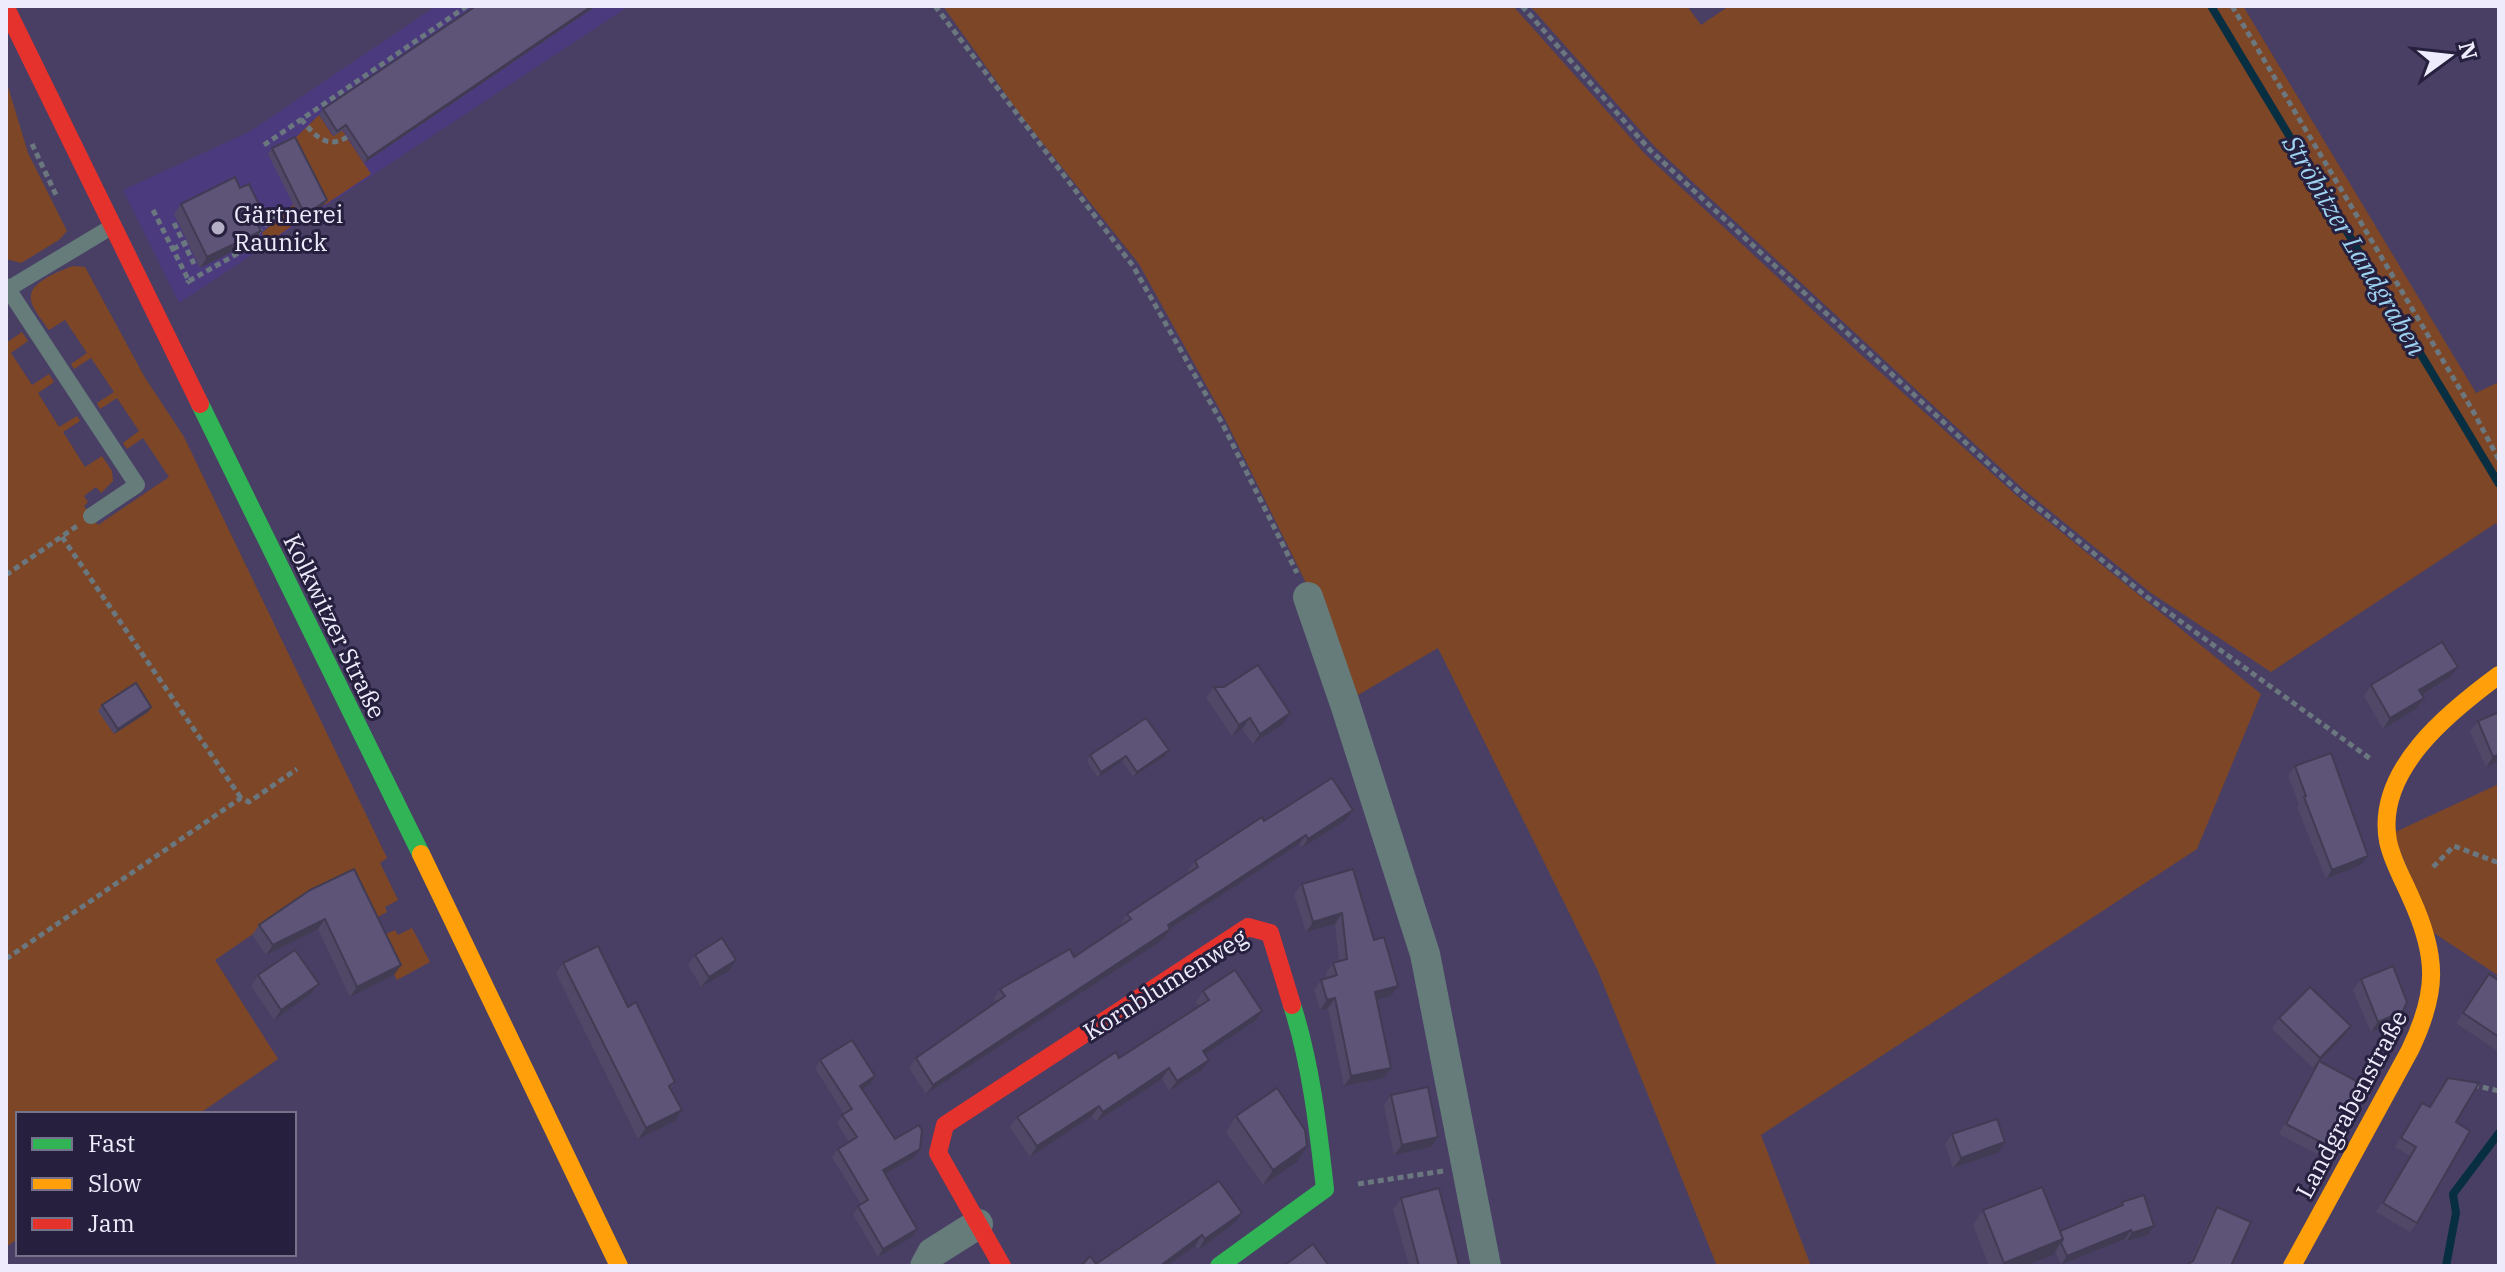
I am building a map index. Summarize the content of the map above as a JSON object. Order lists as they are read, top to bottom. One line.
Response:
{"streets":{"street":["Kolkwitzer Straße","Kornblumenweg","Landgrabenstraße"]},"water":["Ströbitzer Landgraben"],"places":["Gärtnerei Raunick"],"legend":["Fast","Slow","Jam"],"north":"right"}
